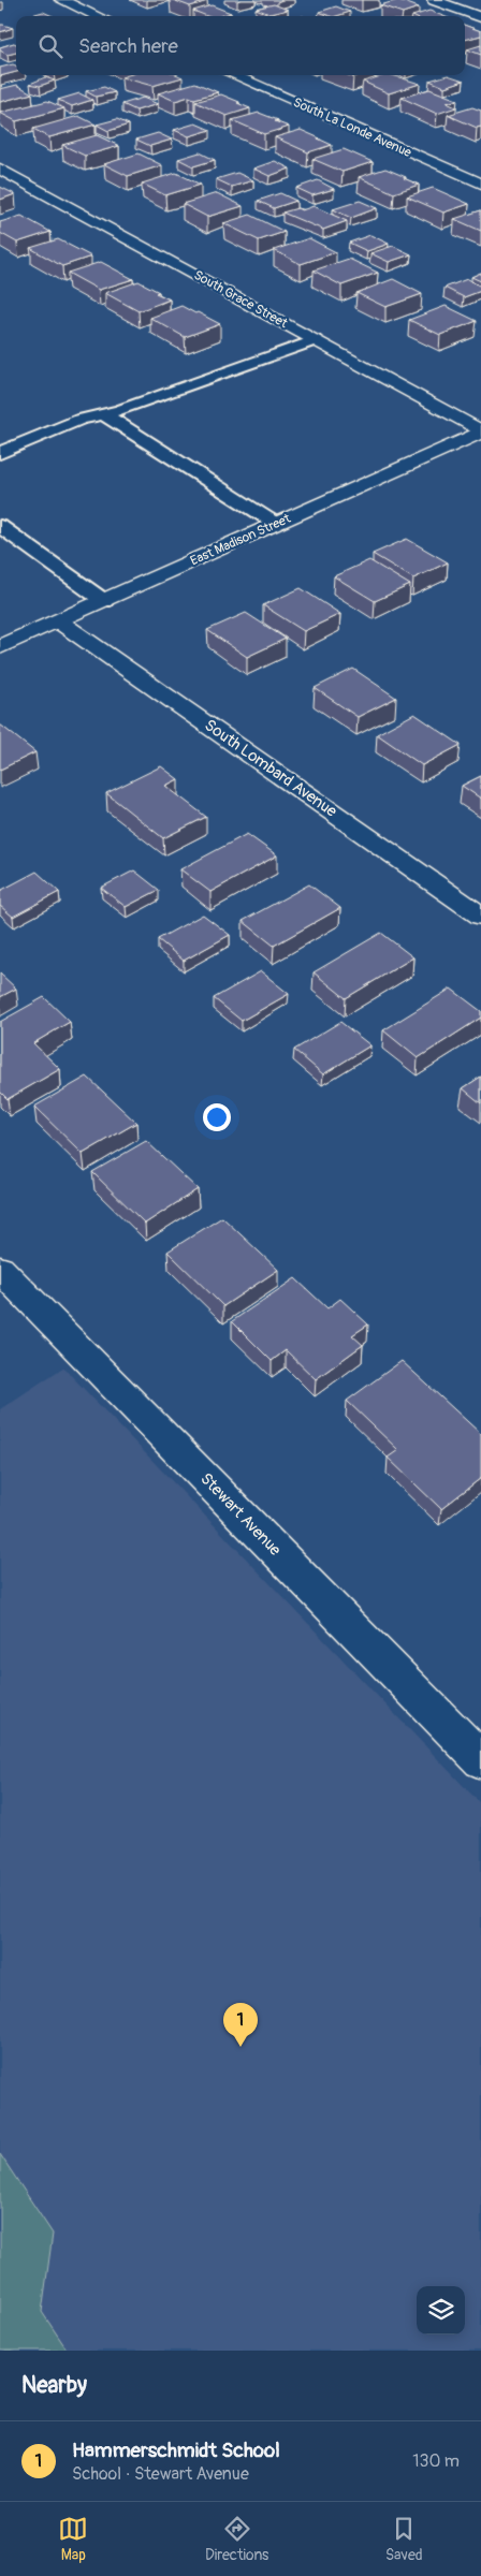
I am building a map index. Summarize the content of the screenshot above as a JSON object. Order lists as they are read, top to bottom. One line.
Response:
{"streets":{"street":["South La Londe Avenue","South Grace Street","East Madison Street","South Lombard Avenue","Stewart Avenue"]},"crossings":[["South Grace Street","East Madison Street"],["East Madison Street","South Lombard Avenue"]],"page":{"search":"Search here","pins":"1","heading":"Nearby","list":[{"mark":"1","name":"Hammerschmidt School","note":"School · Stewart Avenue","value":"130 m"}],"nav":["Map","Directions","Saved"]}}
